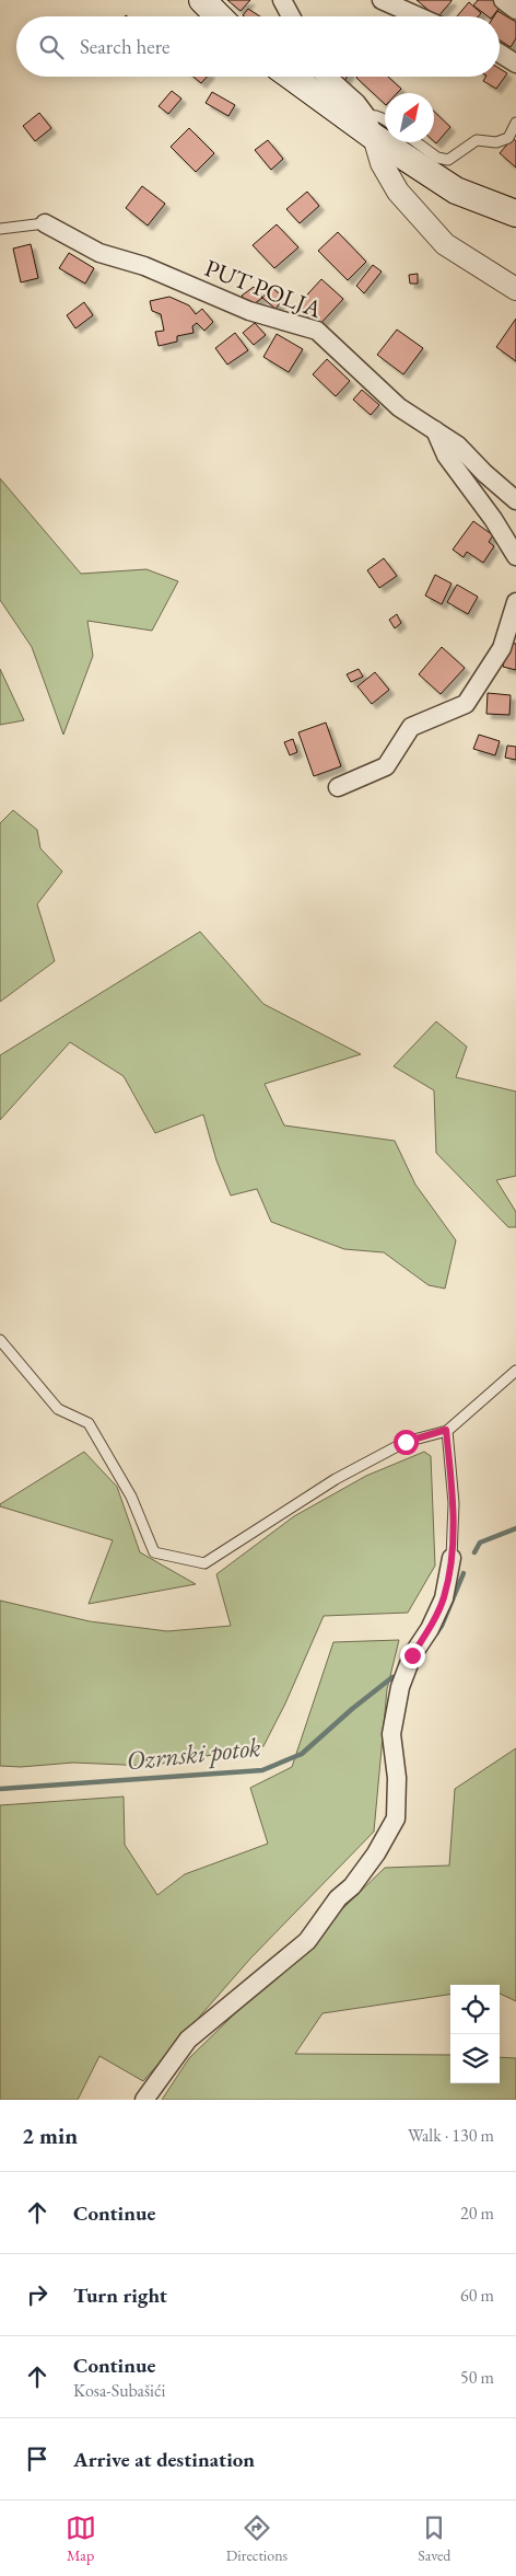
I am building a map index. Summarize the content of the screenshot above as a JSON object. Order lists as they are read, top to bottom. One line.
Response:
{"streets":{"street":["PUT POLJA"]},"water":["Ozrnski potok"],"north":"top right","page":{"search":"Search here","heading":["2 min","Walk · 130 m"],"list":[["Continue","20 m"],["Turn right","60 m"],["Continue","Kosa-Subašići","50 m"],"Arrive at destination"],"nav":["Map","Directions","Saved"]}}
